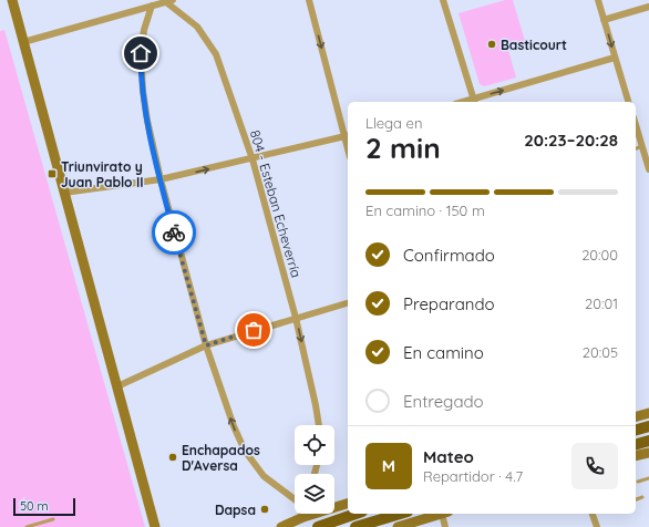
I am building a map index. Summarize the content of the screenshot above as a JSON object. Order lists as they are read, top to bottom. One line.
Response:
{"streets":{"street":["804 - Esteban Echeverría"]},"places":{"other":["Basticourt","Enchapados D'Aversa","Dapsa"],"transit":["Triunvirato y Juan Pablo II"]},"scale_bar":"50 m","page":{"heading":["2 min","Llega en","20:23–20:28"],"panel":["Mateo","Repartidor · 4.7"],"bar":"En camino · 150 m","list":[["Confirmado","20:00"],["Preparando","20:01"],["En camino","20:05"],"Entregado"],"round":"M","scale":"50 m"}}
